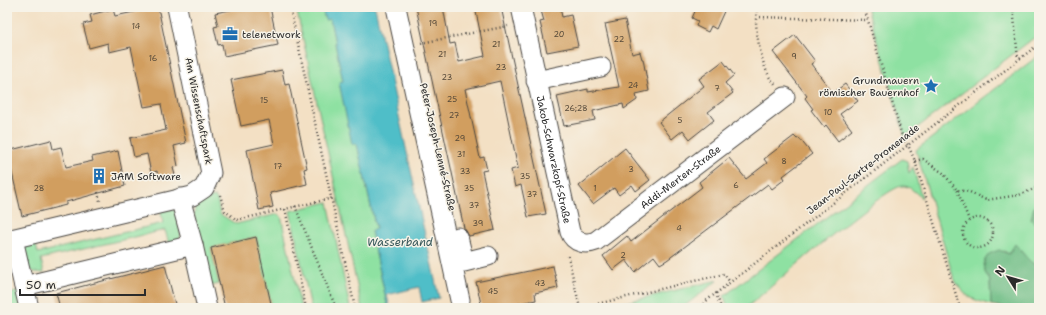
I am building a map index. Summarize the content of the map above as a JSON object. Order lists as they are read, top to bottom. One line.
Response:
{"streets":{"street":["Am Wissenschaftspark","Peter-Joseph-Lenné-Straße","Jakob-Schwarzkopf-Straße","Addi-Merten-Straße"],"path":["Jean-Paul-Sartre-Promenade"]},"crossings":[["Jakob-Schwarzkopf-Straße","Addi-Merten-Straße"]],"water":["Wasserband"],"places":{"office":["telenetwork"],"place":["Grundmauern römischer Bauernhof"],"building":["JAM Software"]},"house_numbers":["19","14","20","22","21","21","9","16","23","23","24","7","25","15","26;28","10","27","5","29","31","8","17","3","33","35","6","28","35","1","37","37","39","4","2","43","45"],"scale_bar":"50 m","north":"top left"}
